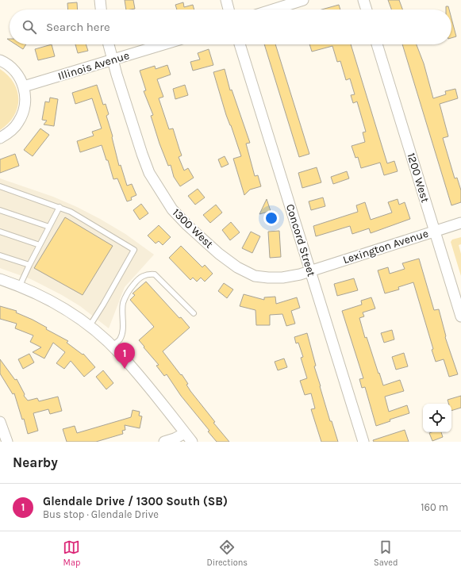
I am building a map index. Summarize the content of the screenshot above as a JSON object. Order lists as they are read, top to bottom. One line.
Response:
{"streets":{"street":["Illinois Avenue","1200 West","1300 West","Concord Street","Lexington Avenue"]},"crossings":[["Illinois Avenue","1300 West"],["1200 West","Lexington Avenue"],["1300 West","Concord Street"],["1300 West","Lexington Avenue"],["Concord Street","Lexington Avenue"]],"page":{"search":"Search here","pins":"1","heading":"Nearby","list":[{"mark":"1","name":"Glendale Drive / 1300 South (SB)","note":"Bus stop · Glendale Drive","value":"160 m"}],"nav":["Map","Directions","Saved"]}}
